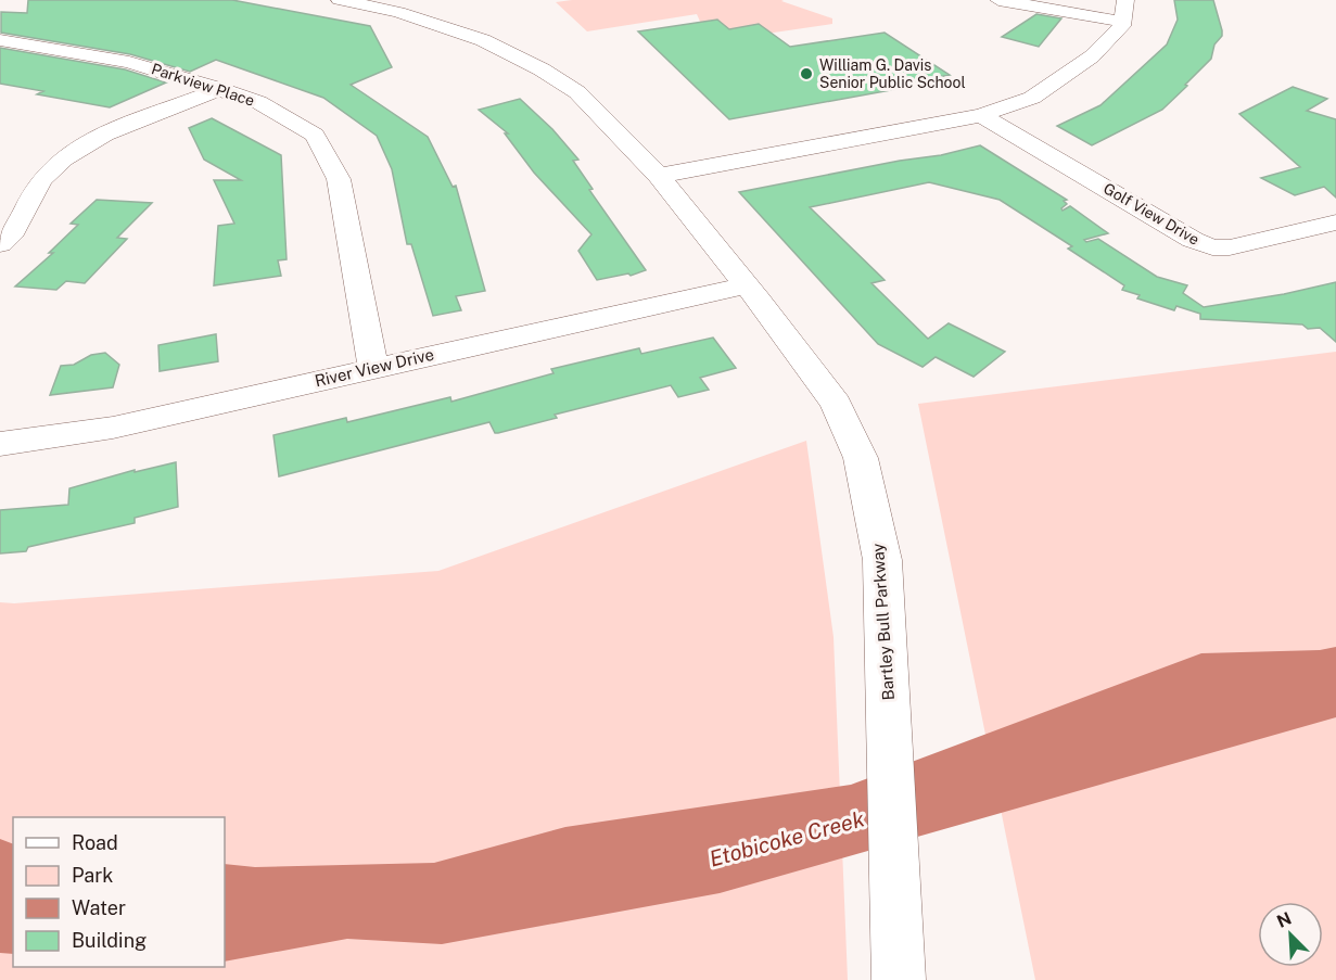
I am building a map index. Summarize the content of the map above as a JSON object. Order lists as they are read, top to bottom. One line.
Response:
{"streets":{"street":["Parkview Place","Golf View Drive","River View Drive","Bartley Bull Parkway"]},"crossings":[["Parkview Place","River View Drive"],["River View Drive","Bartley Bull Parkway"]],"water":["Etobicoke Creek"],"places":["William G. Davis Senior Public School"],"legend":["Road","Park","Water","Building"],"north":"top left"}
